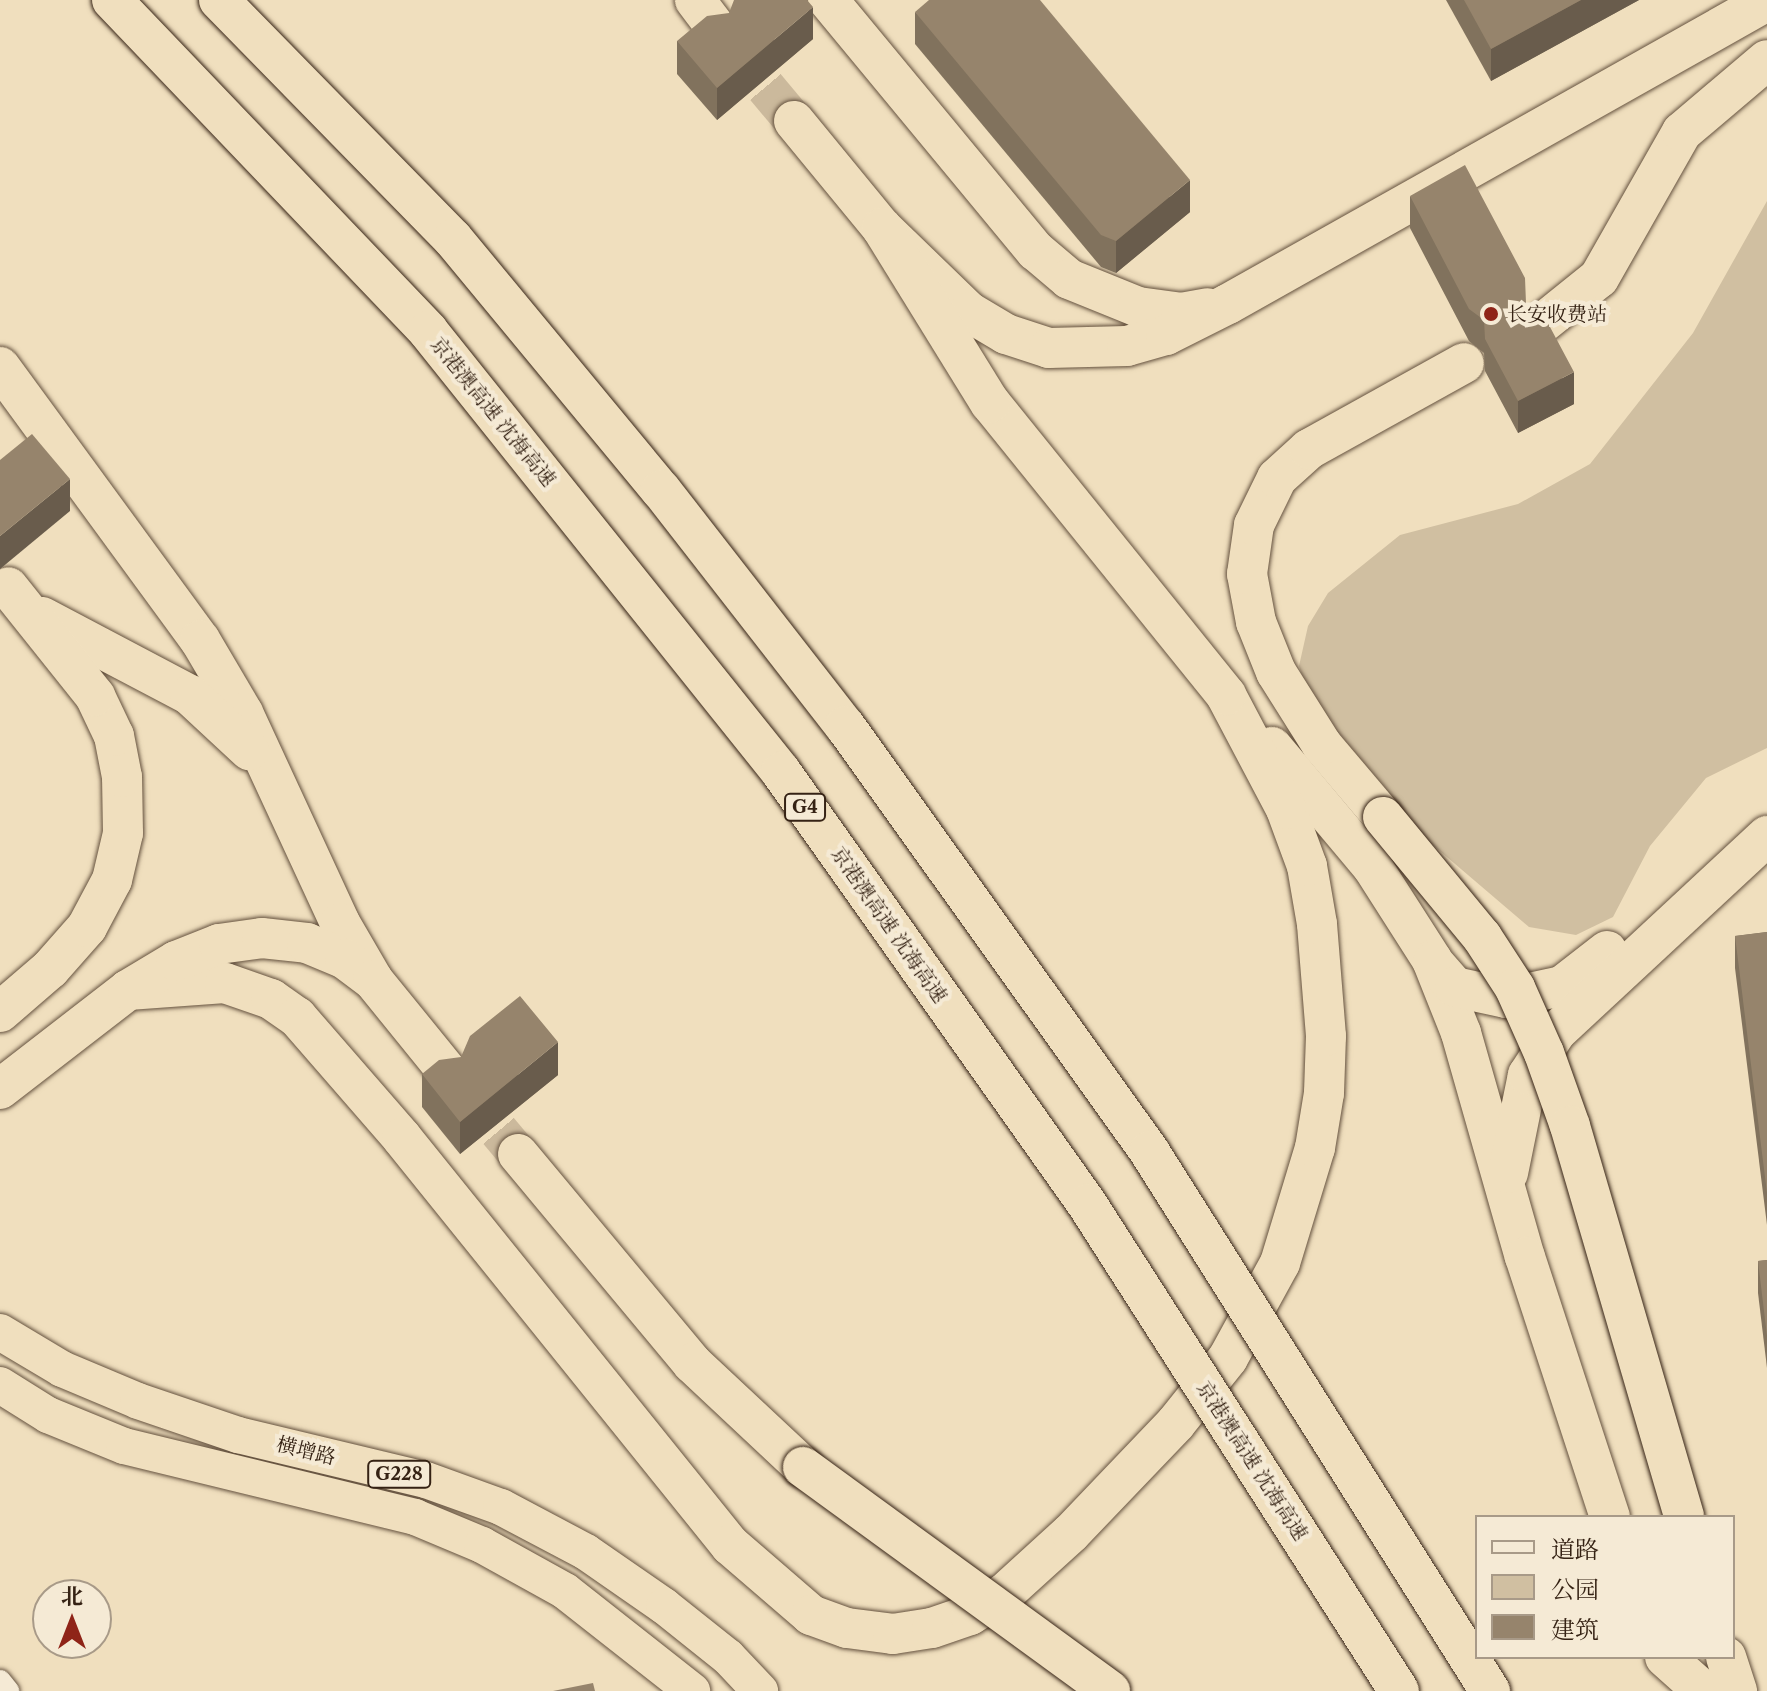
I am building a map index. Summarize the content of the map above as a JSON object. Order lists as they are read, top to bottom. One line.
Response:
{"streets":{"highway":["京港澳高速 沈海高速","G4","横增路","G228"]},"places":["长安收费站"],"legend":["道路","公园","建筑"],"north":"top"}
